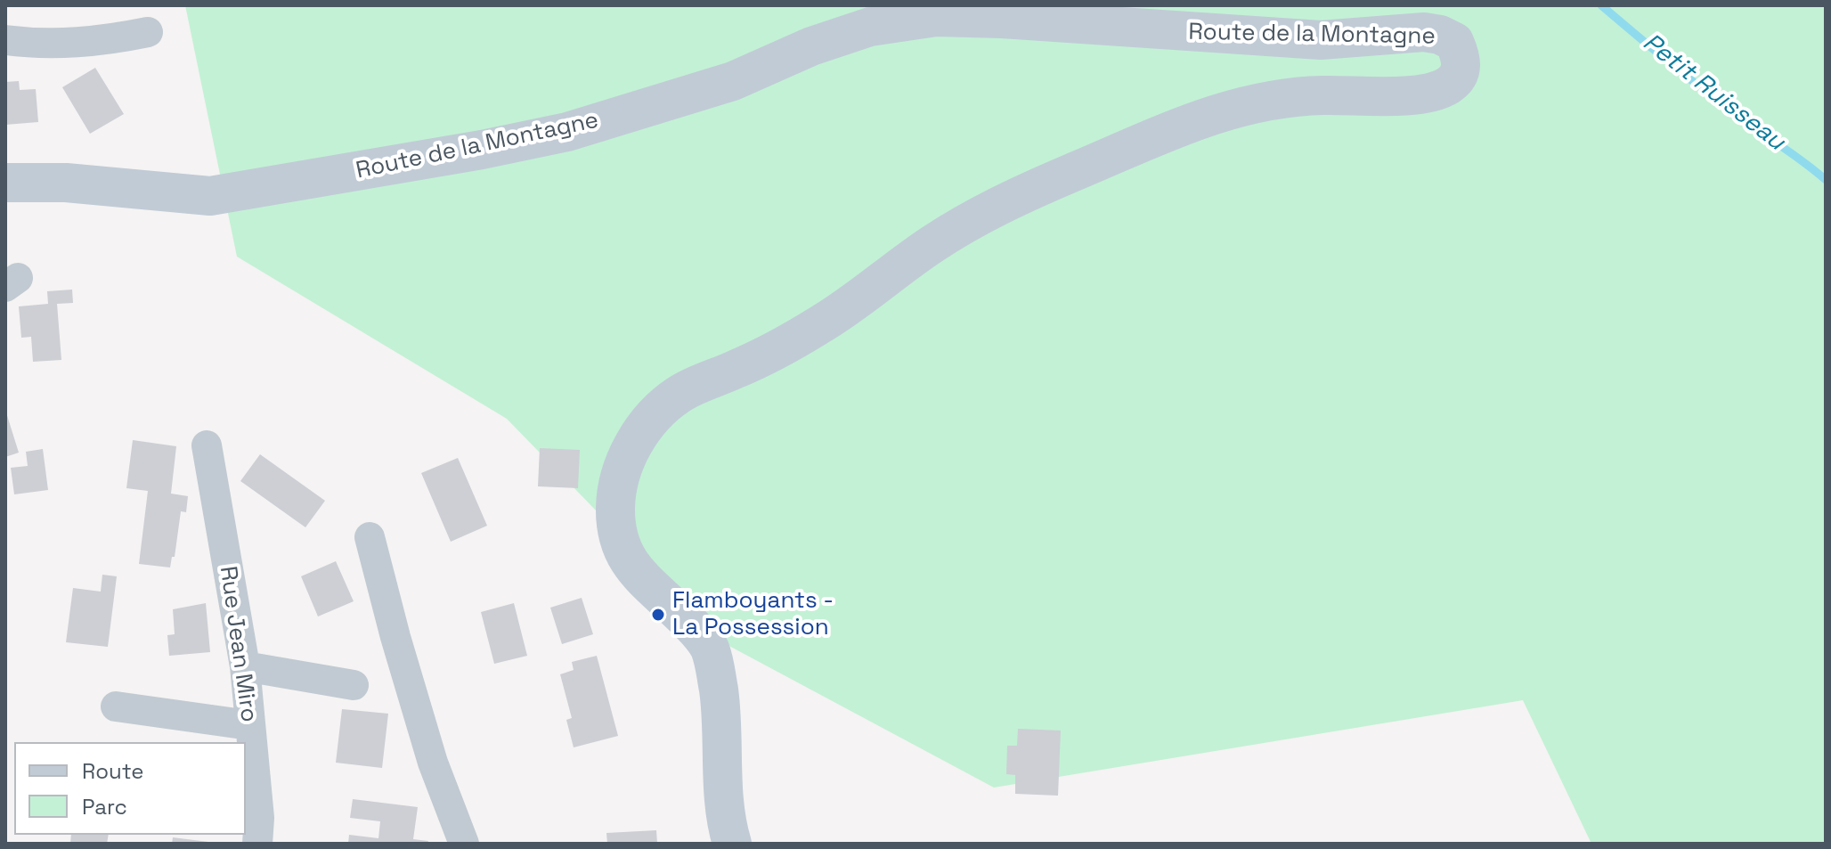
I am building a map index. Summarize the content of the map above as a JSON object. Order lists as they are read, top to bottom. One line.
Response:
{"streets":{"main road":["Route de la Montagne"],"street":["Rue Jean Miro"]},"water":["Petit Ruisseau"],"places":["Flamboyants - La Possession"],"legend":["Route","Parc"]}
